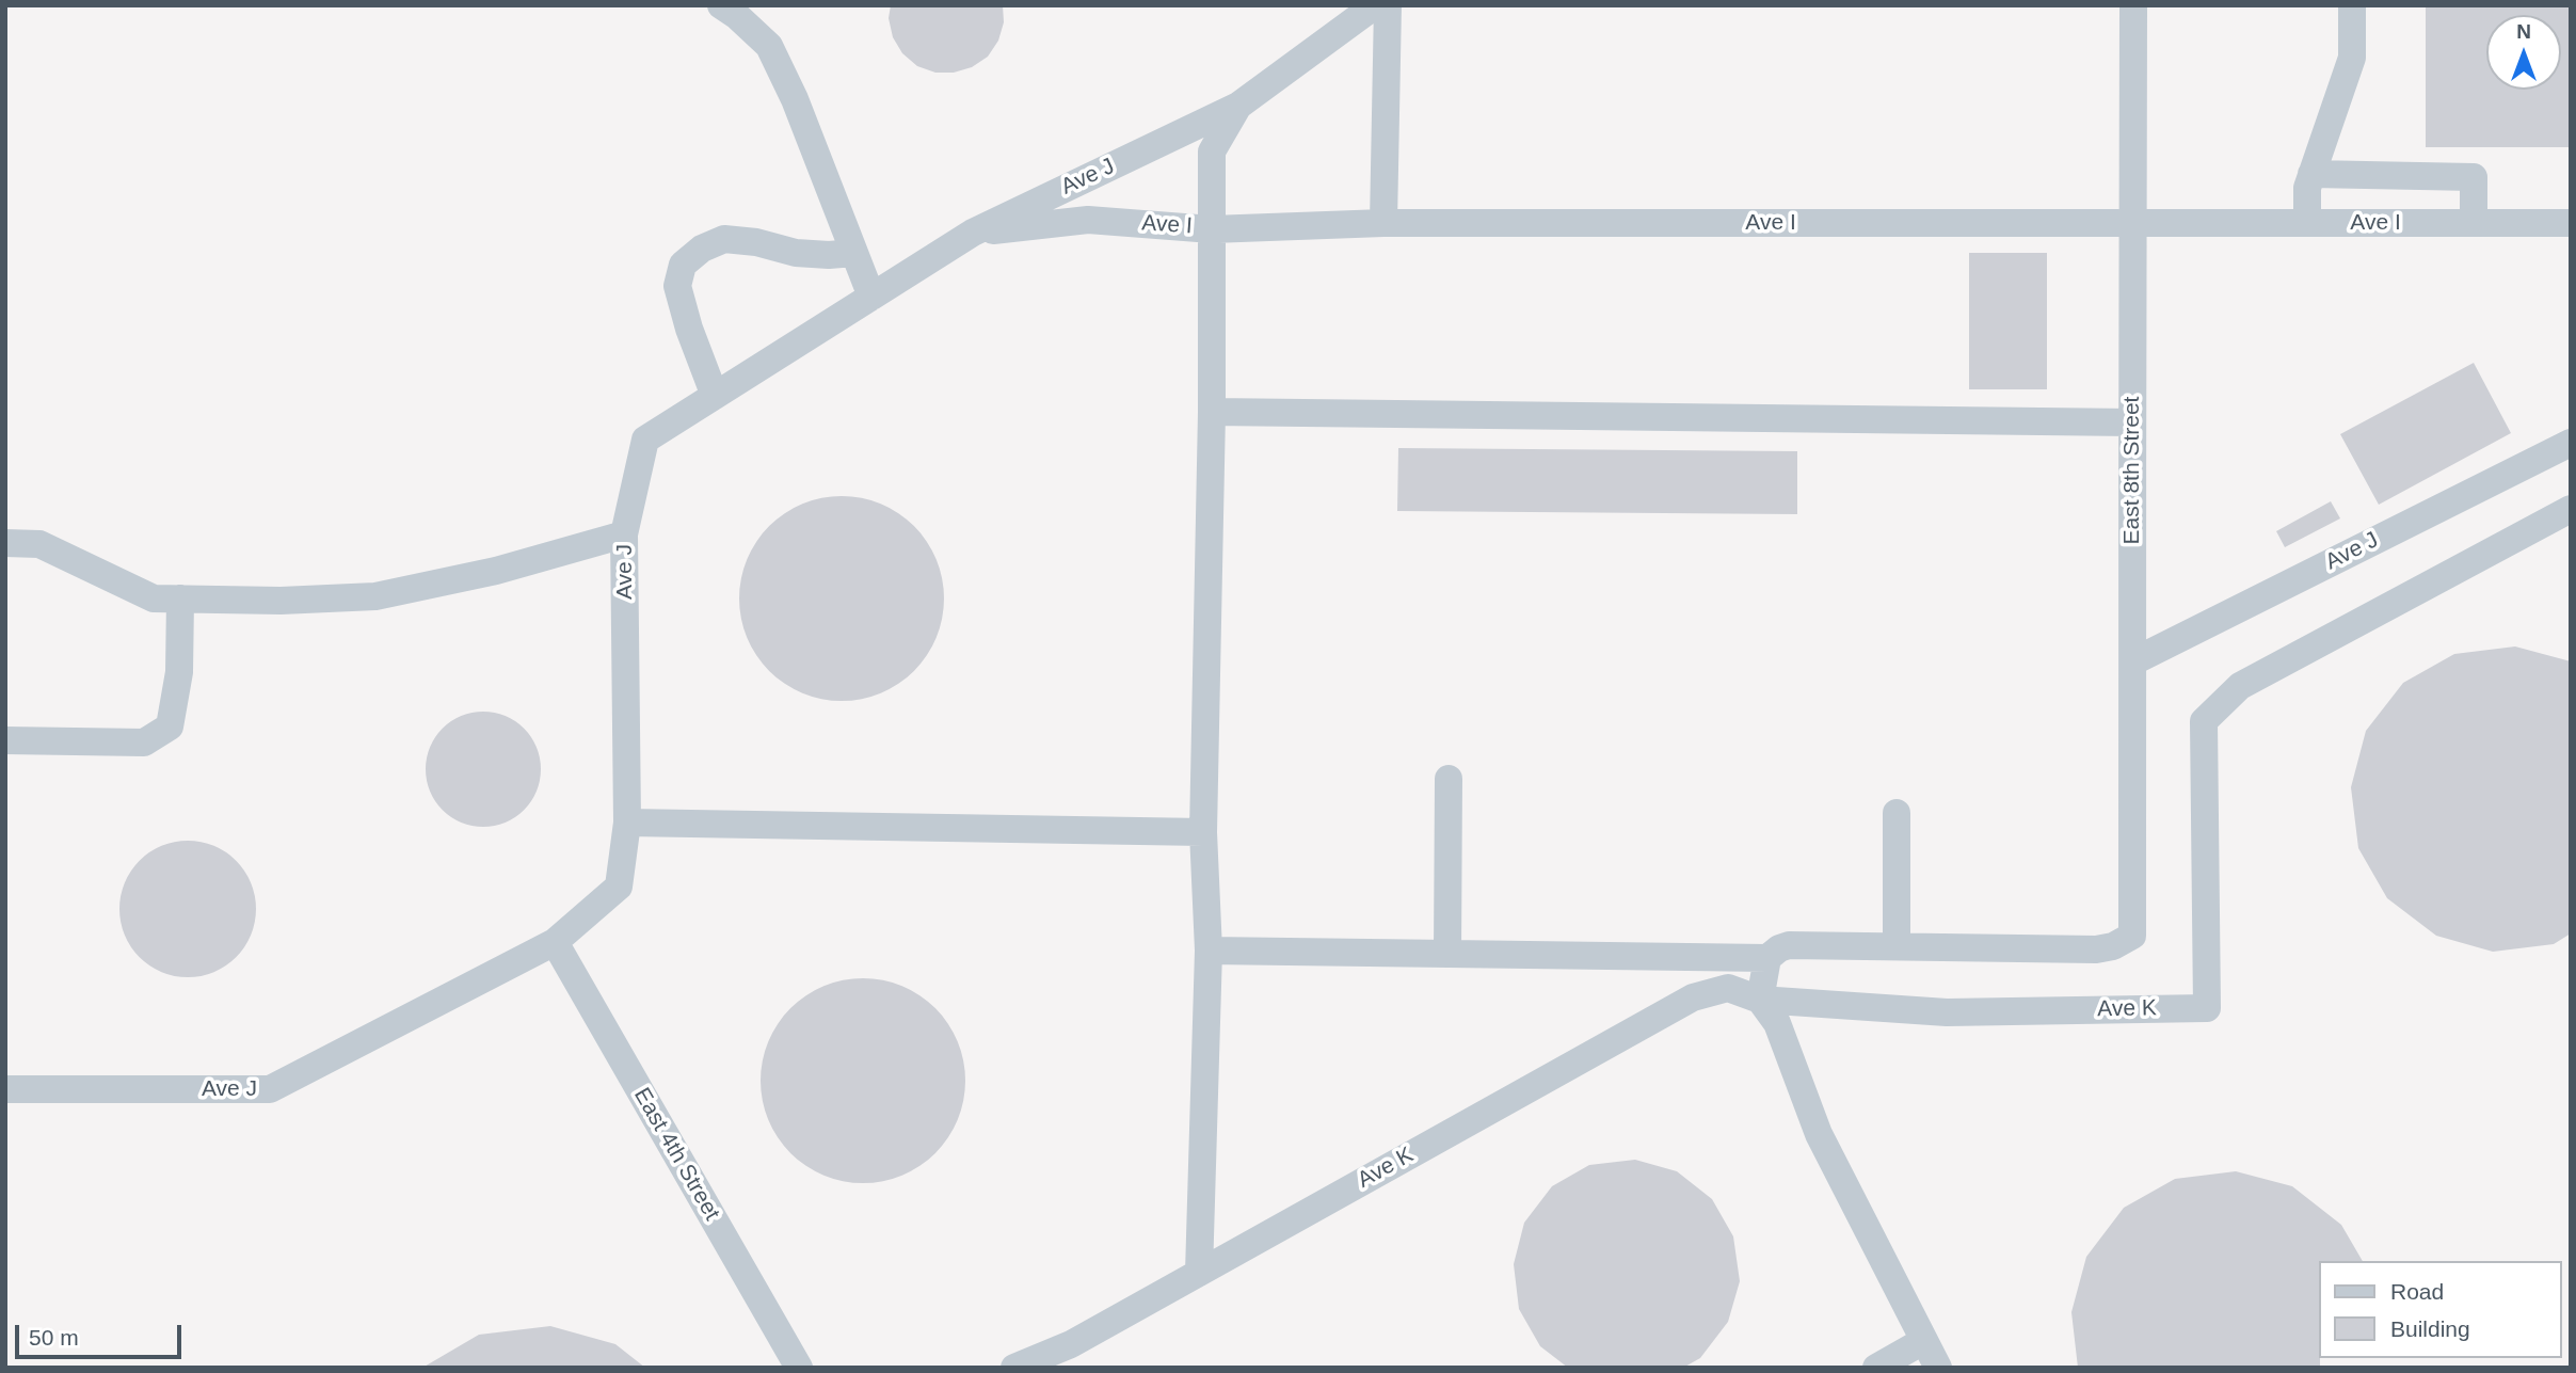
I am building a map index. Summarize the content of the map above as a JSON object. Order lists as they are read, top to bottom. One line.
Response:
{"streets":{"street":["Ave J","Ave I","East 8th Street","Ave K","East 4th Street"]},"crossings":[["Ave J","Ave I"],["Ave J","East 8th Street"],["Ave J","East 4th Street"],["Ave I","East 8th Street"]],"legend":["Road","Building"],"scale_bar":"50 m","north":"top"}
